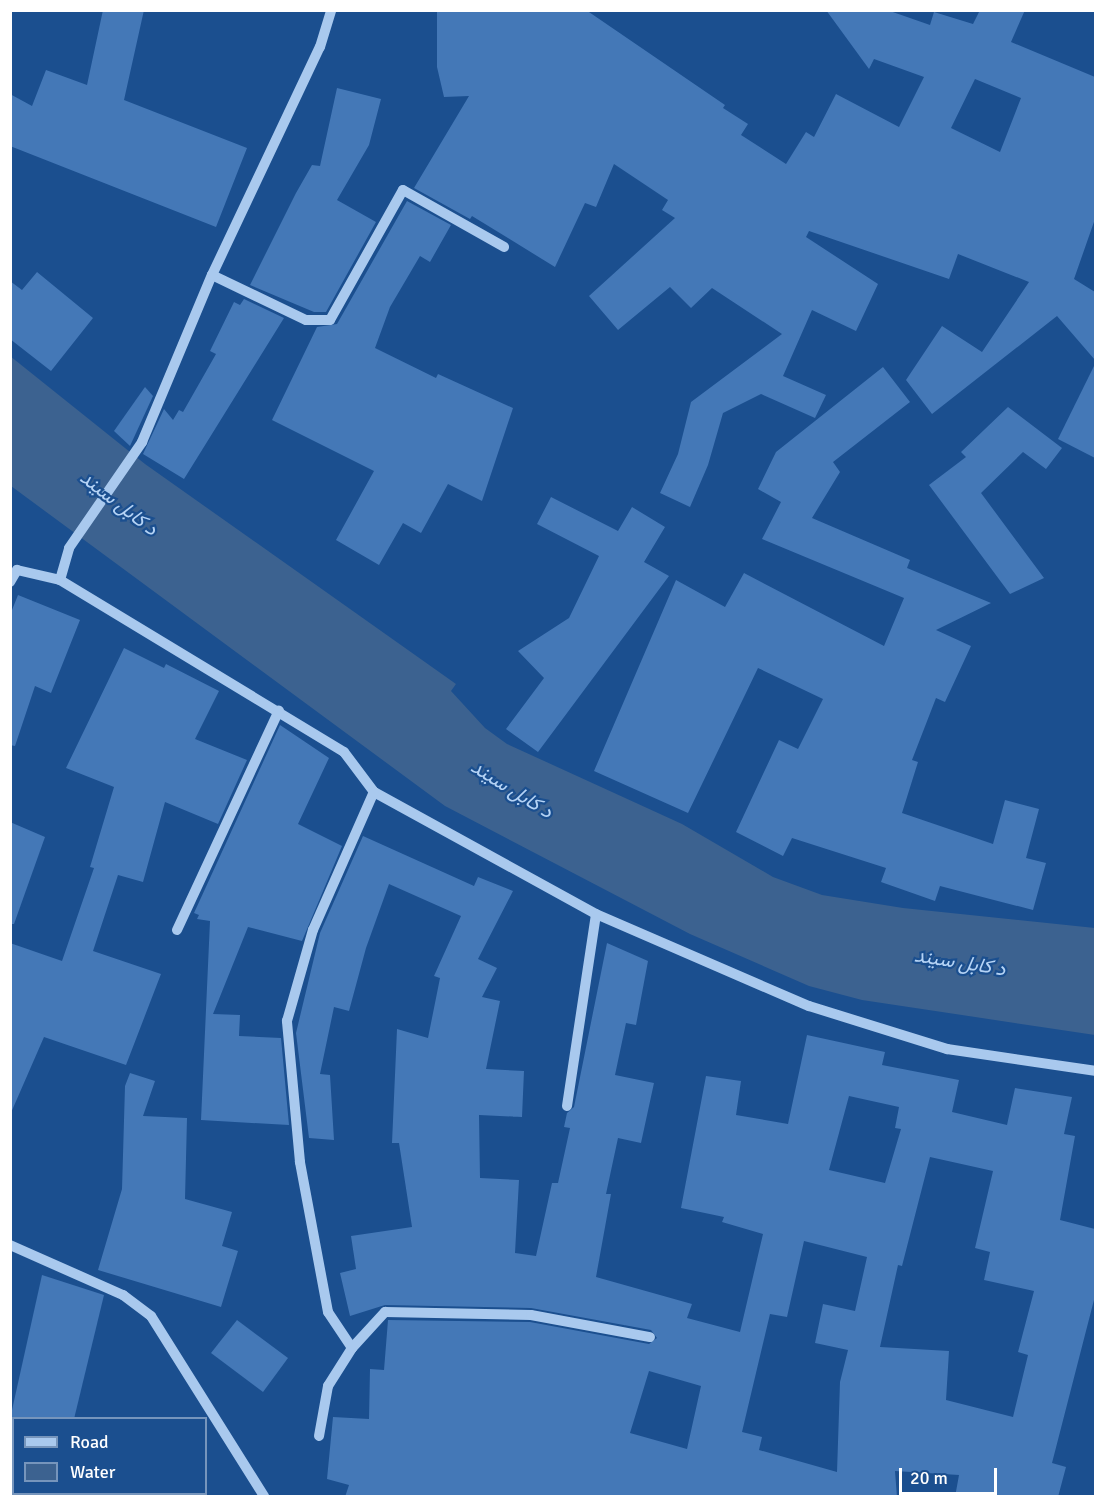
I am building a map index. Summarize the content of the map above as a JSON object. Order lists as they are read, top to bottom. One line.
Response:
{"water":["د کابل سيند"],"legend":["Road","Water"],"scale_bar":"20 m"}
